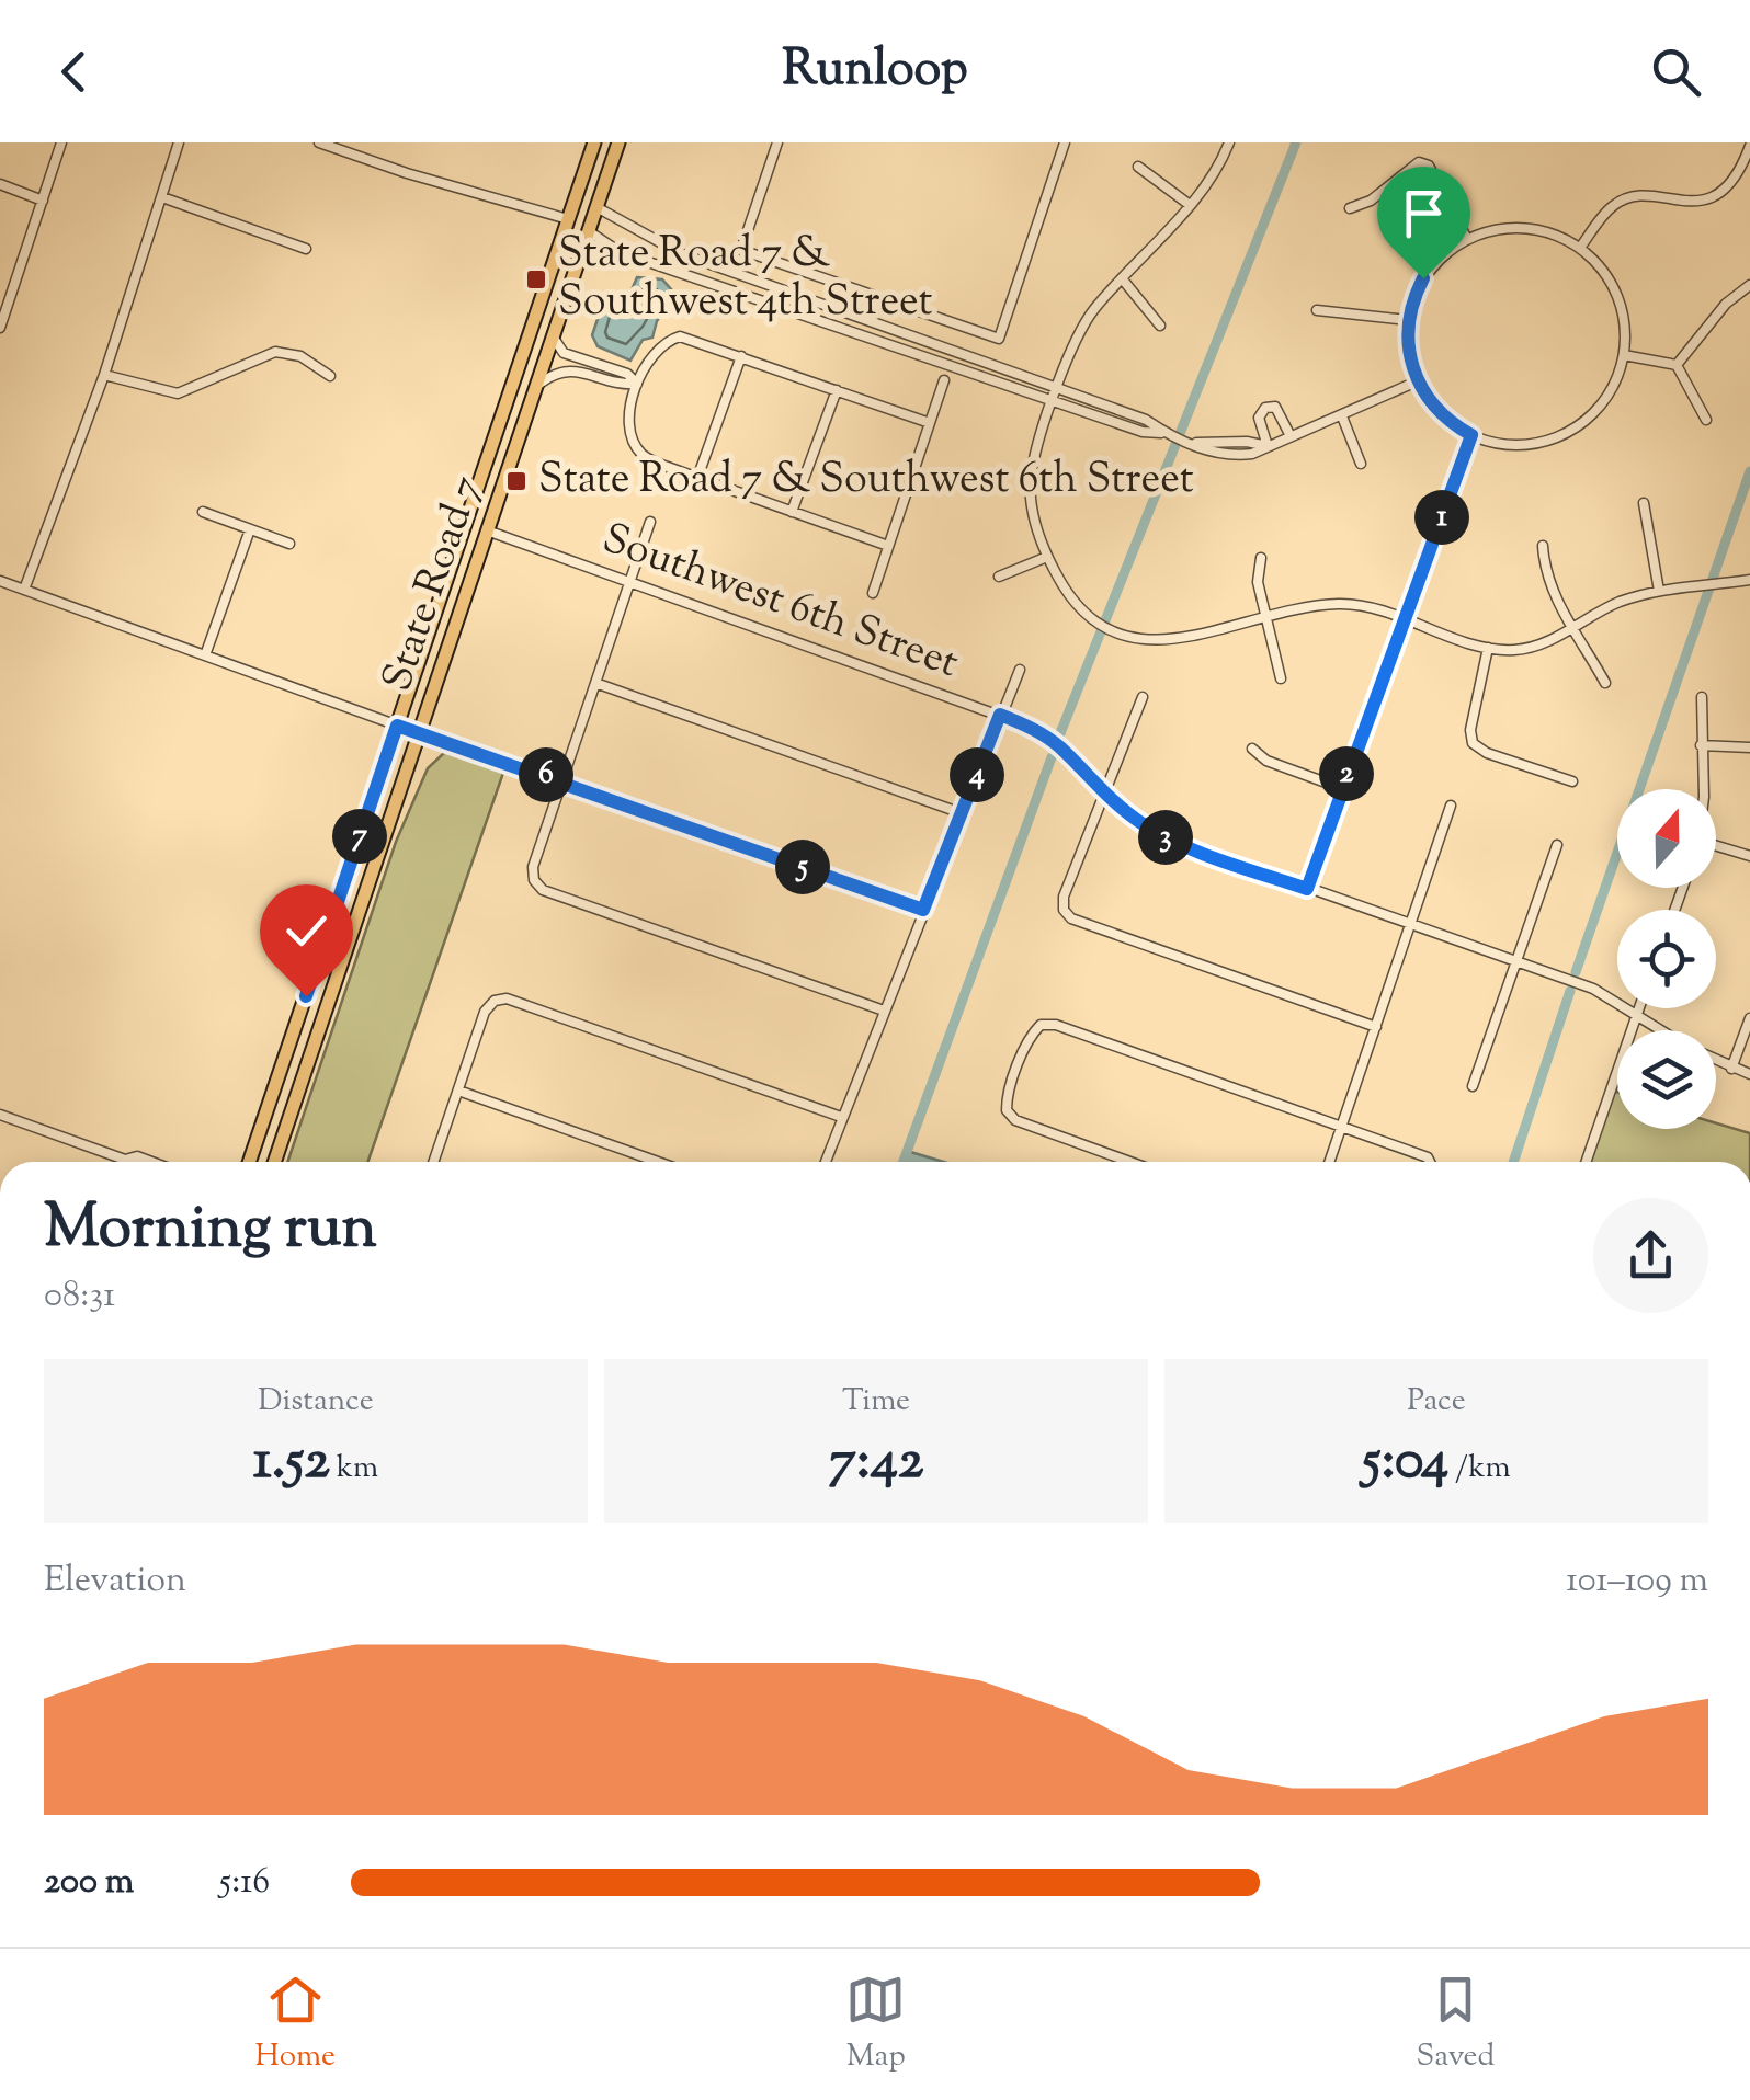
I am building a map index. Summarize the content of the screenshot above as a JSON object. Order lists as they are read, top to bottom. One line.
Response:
{"streets":{"main road":["State Road 7"],"street":["Southwest 6th Street"]},"crossings":[["State Road 7","Southwest 6th Street"]],"places":{"transit":["State Road 7 & Southwest 4th Street","State Road 7 & Southwest 6th Street"]},"north":"top","page":{"header":"Runloop","pins":["1","2","4","6","7","3","5"],"heading":["Morning run","08:31"],"stats":[["Distance","1.52 km"],["Time","7:42"],["Pace","5:04 /km"]],"chart":["Elevation","101–109 m"],"list":[{"name":"200 m","note":"5:16"}],"tabs":["Home","Map","Saved"]}}
